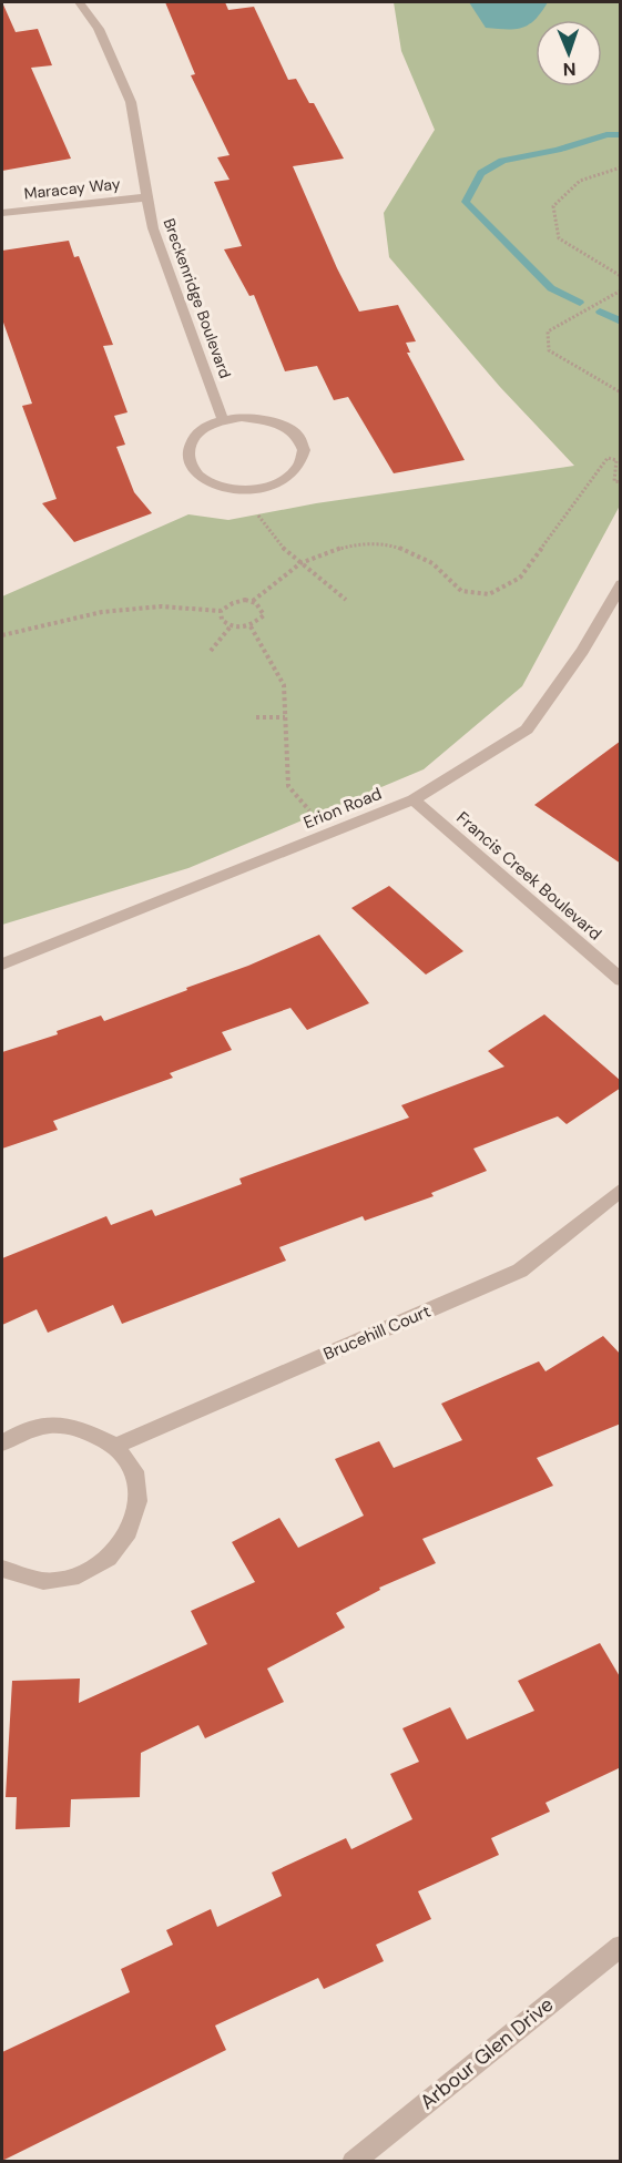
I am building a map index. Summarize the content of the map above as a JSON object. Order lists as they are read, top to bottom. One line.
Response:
{"streets":{"street":["Maracay Way","Breckenridge Boulevard","Erion Road","Francis Creek Boulevard","Brucehill Court","Arbour Glen Drive"]},"crossings":[["Maracay Way","Breckenridge Boulevard"],["Erion Road","Francis Creek Boulevard"]],"north":"bottom"}
